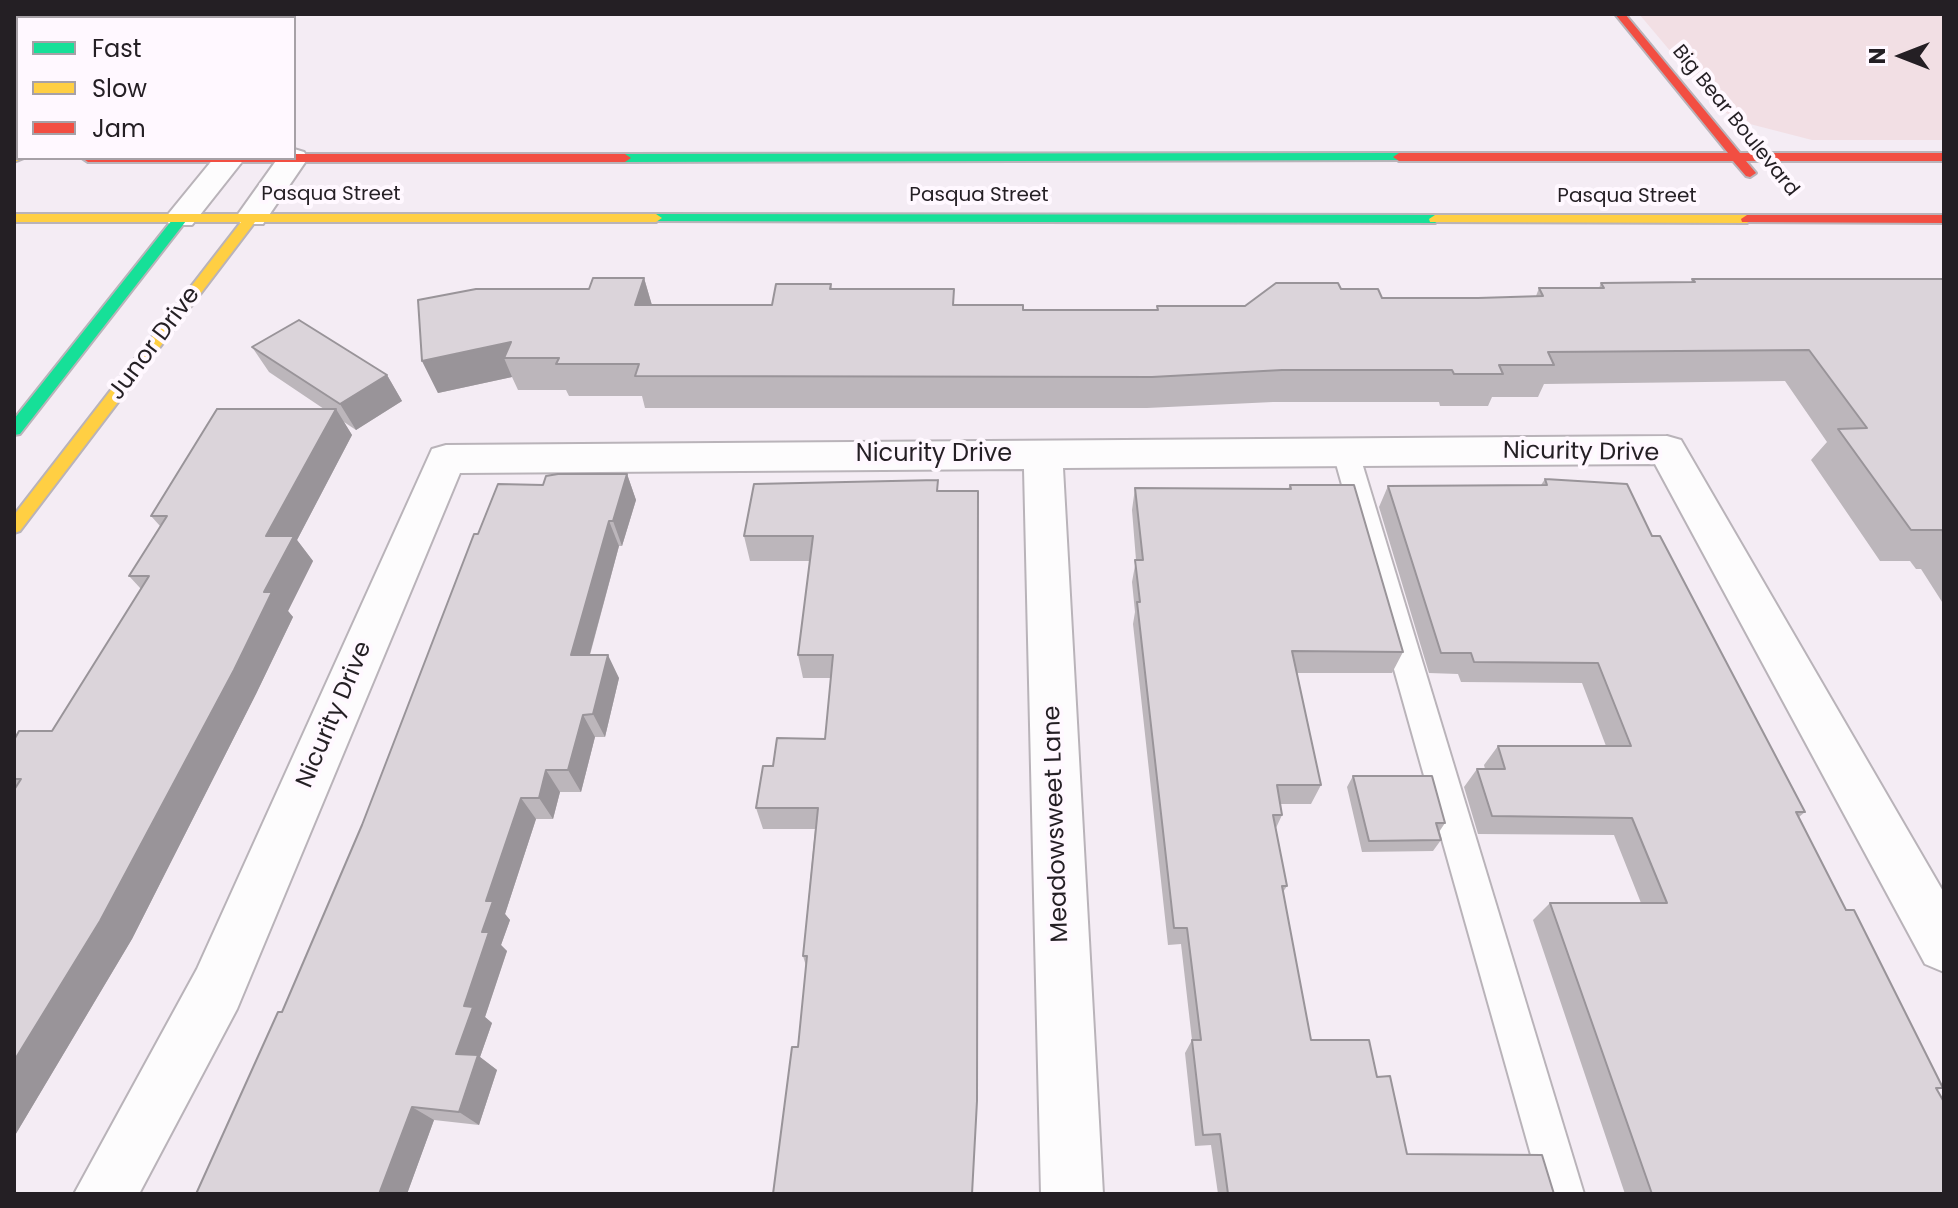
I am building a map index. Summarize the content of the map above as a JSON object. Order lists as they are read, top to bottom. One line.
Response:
{"streets":{"main road":["Big Bear Boulevard","Pasqua Street","Junor Drive"],"street":["Nicurity Drive","Meadowsweet Lane"]},"crossings":[["Big Bear Boulevard","Pasqua Street"],["Pasqua Street","Junor Drive"],["Nicurity Drive","Meadowsweet Lane"]],"legend":["Fast","Slow","Jam"],"north":"left"}
